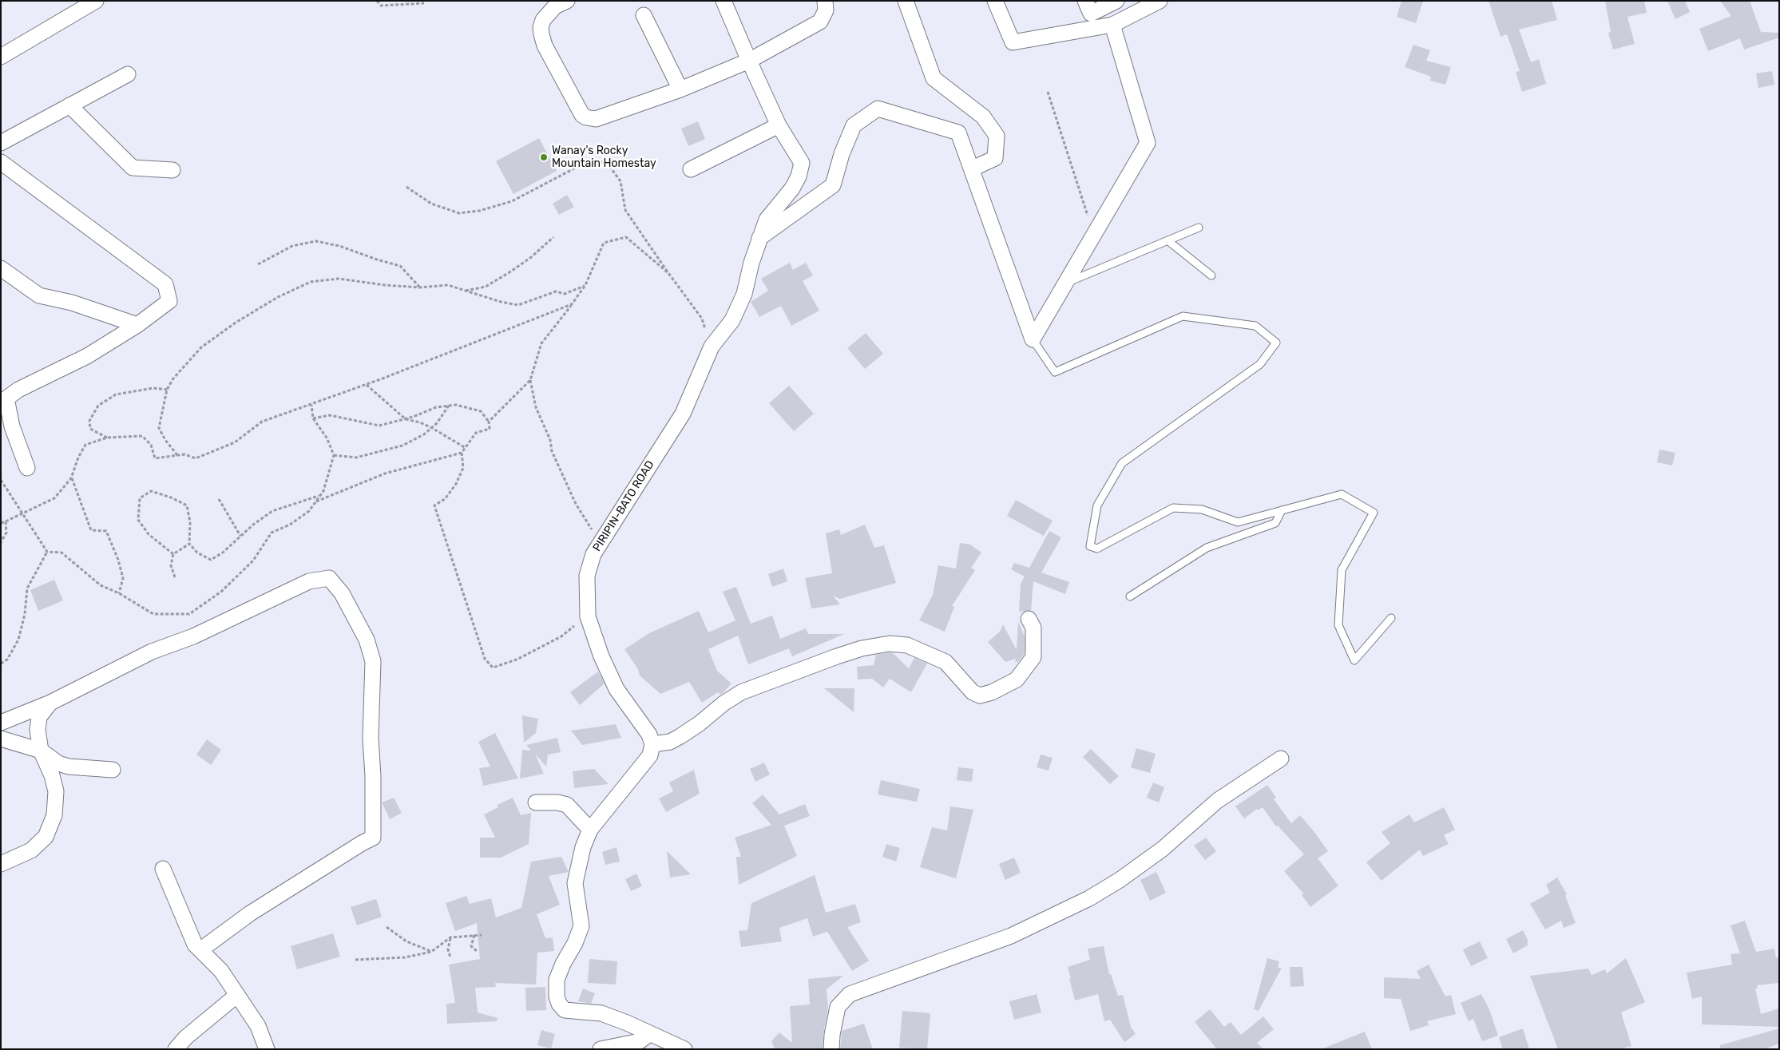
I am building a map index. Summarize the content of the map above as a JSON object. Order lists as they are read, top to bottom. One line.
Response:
{"streets":{"street":["PIRIPIN-BATO ROAD"]},"places":["Wanay's Rocky Mountain Homestay"]}
